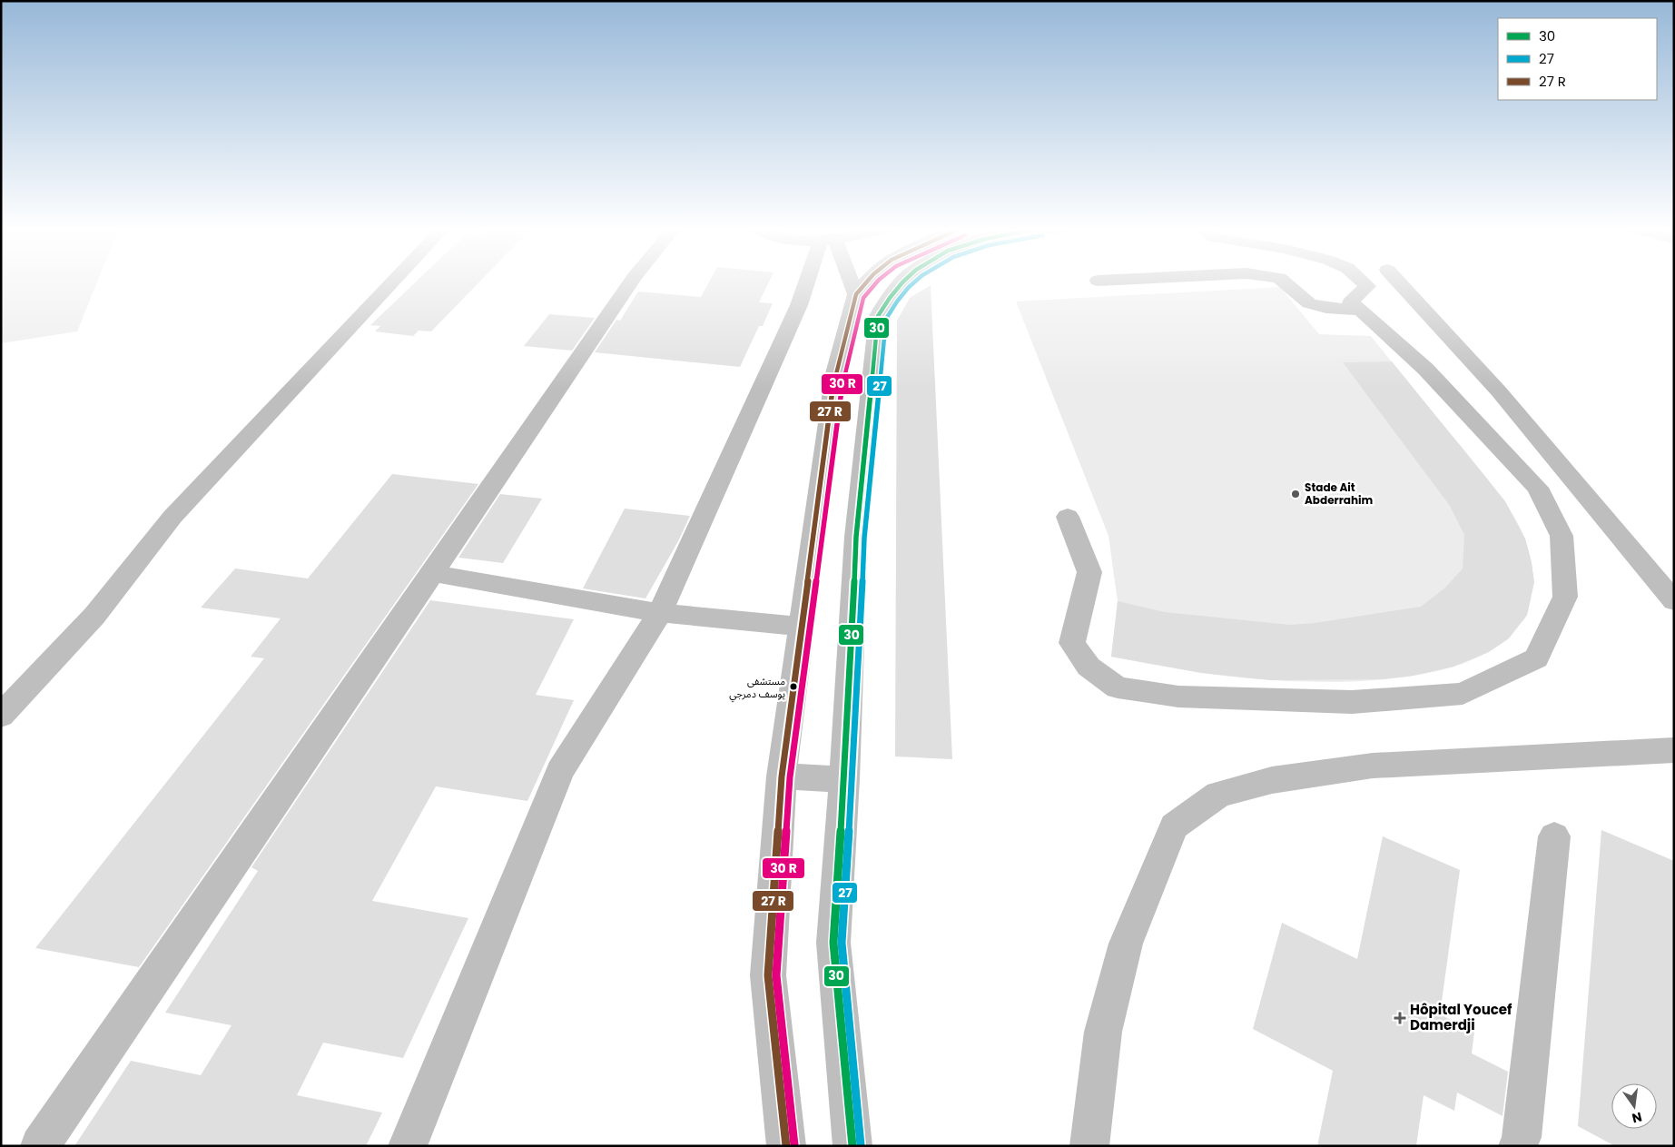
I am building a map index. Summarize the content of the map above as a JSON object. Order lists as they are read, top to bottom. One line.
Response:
{"places":{"other":["Stade Ait Abderrahim","مستشفى يوسف دمرجي"],"health":["Hôpital Youcef Damerdji"]},"lines":["transit line 30","transit line 27"],"legend":["30","27","27 R"],"north":"bottom"}
